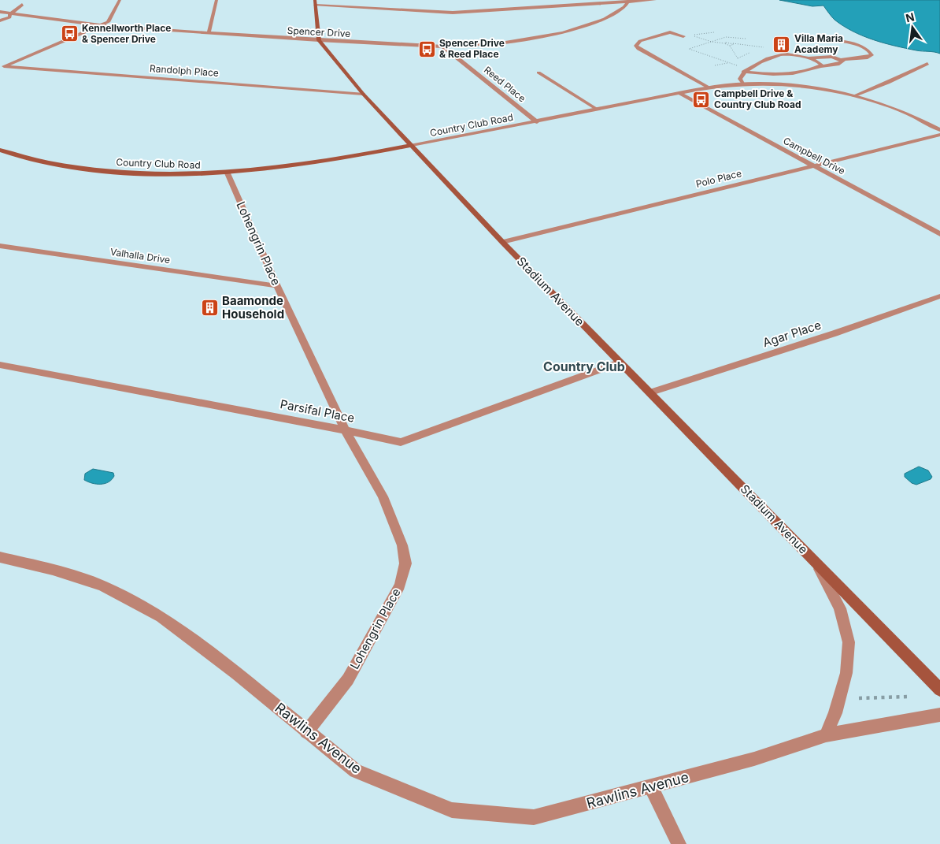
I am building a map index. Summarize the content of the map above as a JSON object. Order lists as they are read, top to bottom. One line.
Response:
{"streets":{"street":["Spencer Drive","Randolph Place","Reed Place","Country Club Road","Campbell Drive","Polo Place","Lohengrin Place","Valhalla Drive","Stadium Avenue","Agar Place","Parsifal Place","Rawlins Avenue"]},"crossings":[["Spencer Drive","Reed Place"],["Spencer Drive","Stadium Avenue"],["Randolph Place","Stadium Avenue"],["Reed Place","Country Club Road"],["Country Club Road","Campbell Drive"],["Country Club Road","Lohengrin Place"],["Country Club Road","Stadium Avenue"],["Campbell Drive","Polo Place"],["Polo Place","Stadium Avenue"],["Lohengrin Place","Valhalla Drive"],["Lohengrin Place","Parsifal Place"],["Lohengrin Place","Rawlins Avenue"],["Stadium Avenue","Agar Place"],["Stadium Avenue","Parsifal Place"],["Stadium Avenue","Rawlins Avenue"]],"districts":["Country Club"],"places":{"bus stop":["Kennellworth Place & Spencer Drive","Spencer Drive & Reed Place","Campbell Drive & Country Club Road"],"building":["Villa Maria Academy","Baamonde Household"]},"north":"top"}
